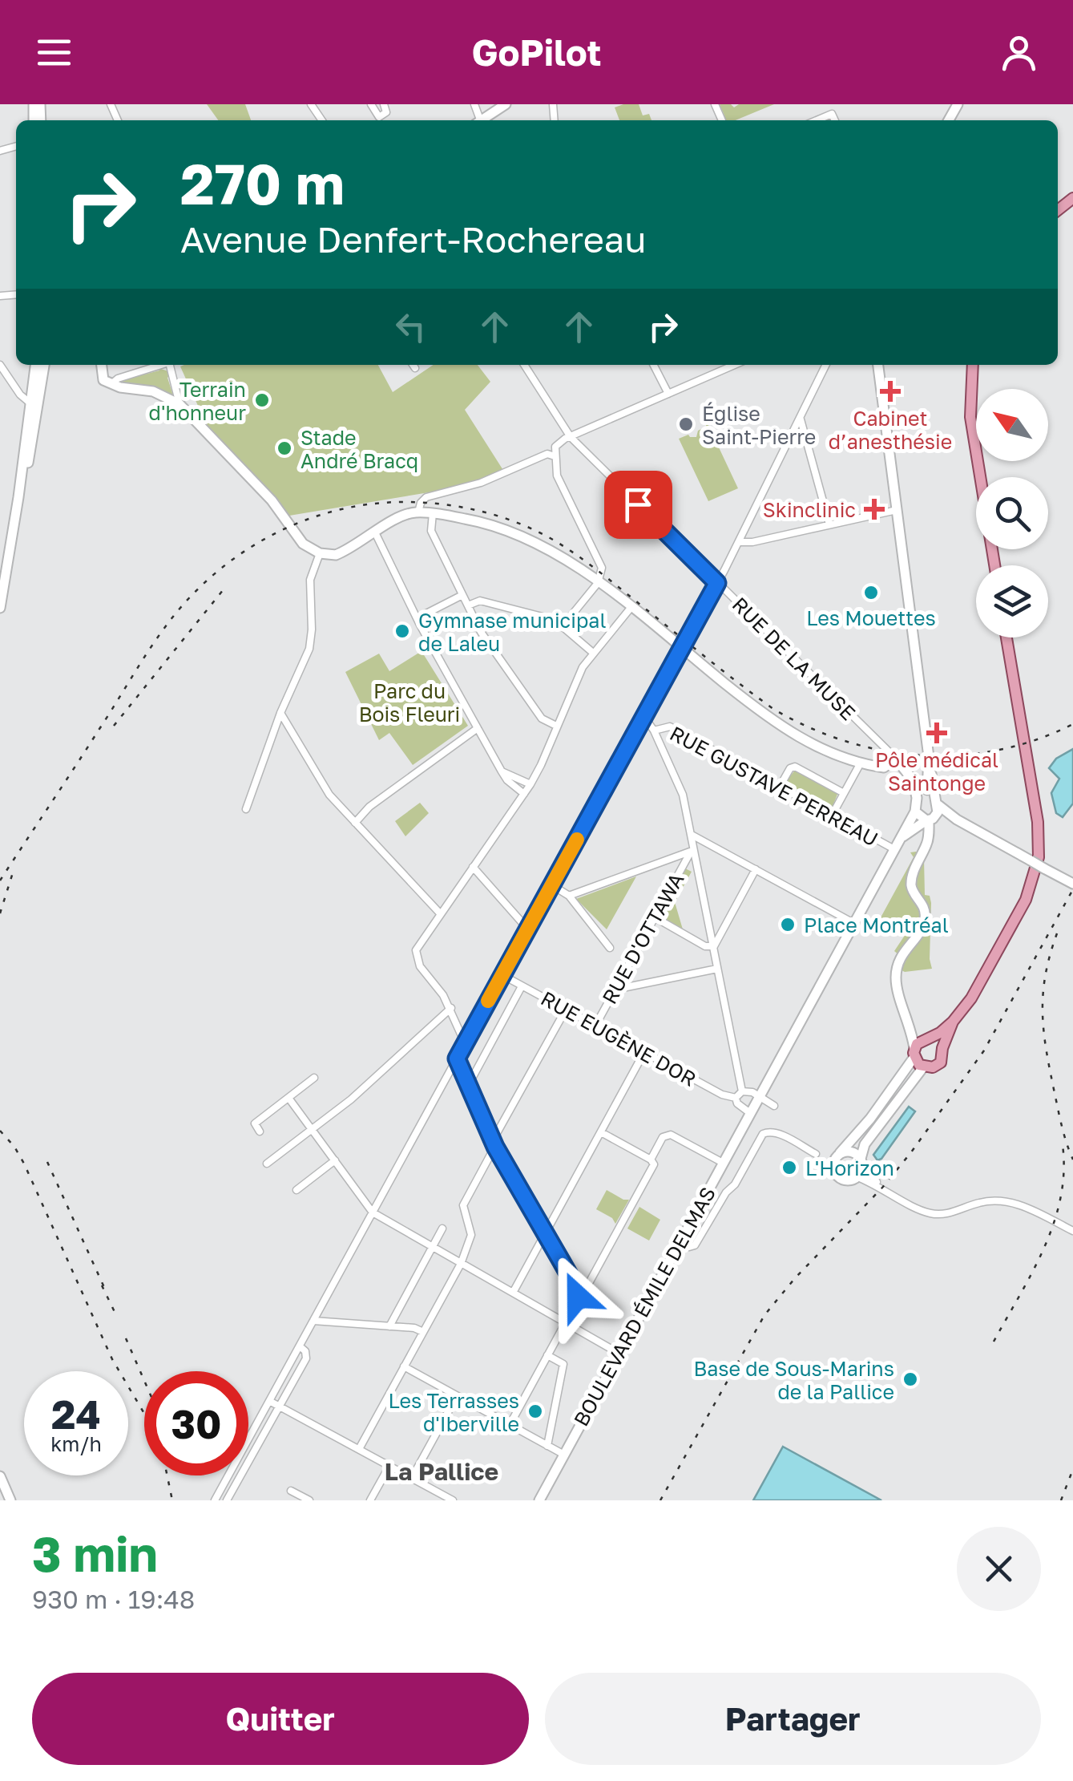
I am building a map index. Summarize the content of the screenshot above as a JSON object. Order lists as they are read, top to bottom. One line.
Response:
{"streets":{"street":["RUE DE LA MUSE","RUE GUSTAVE PERREAU","RUE D'OTTAWA","RUE EUGÈNE DOR","BOULEVARD ÉMILE DELMAS"]},"crossings":[["RUE GUSTAVE PERREAU","BOULEVARD ÉMILE DELMAS"],["RUE D'OTTAWA","RUE EUGÈNE DOR"]],"districts":["La Pallice"],"parks":["Parc du Bois Fleuri"],"places":{"health":["Cabinet d’anesthésie","Skinclinic","Pôle médical Saintonge"],"other":["Terrain d'honneur","Église Saint-Pierre","Stade André Bracq","Les Mouettes","Gymnase municipal de Laleu","Place Montréal","L'Horizon","Base de Sous-Marins de la Pallice","Les Terrasses d'Iberville"]},"north":"top left","page":{"header":"GoPilot","turn":["270 m","Avenue Denfert-Rochereau"],"speed":"24 km/h","limit":"30","heading":["3 min","930 m · 19:48"],"buttons":["Quitter","Partager"]}}
